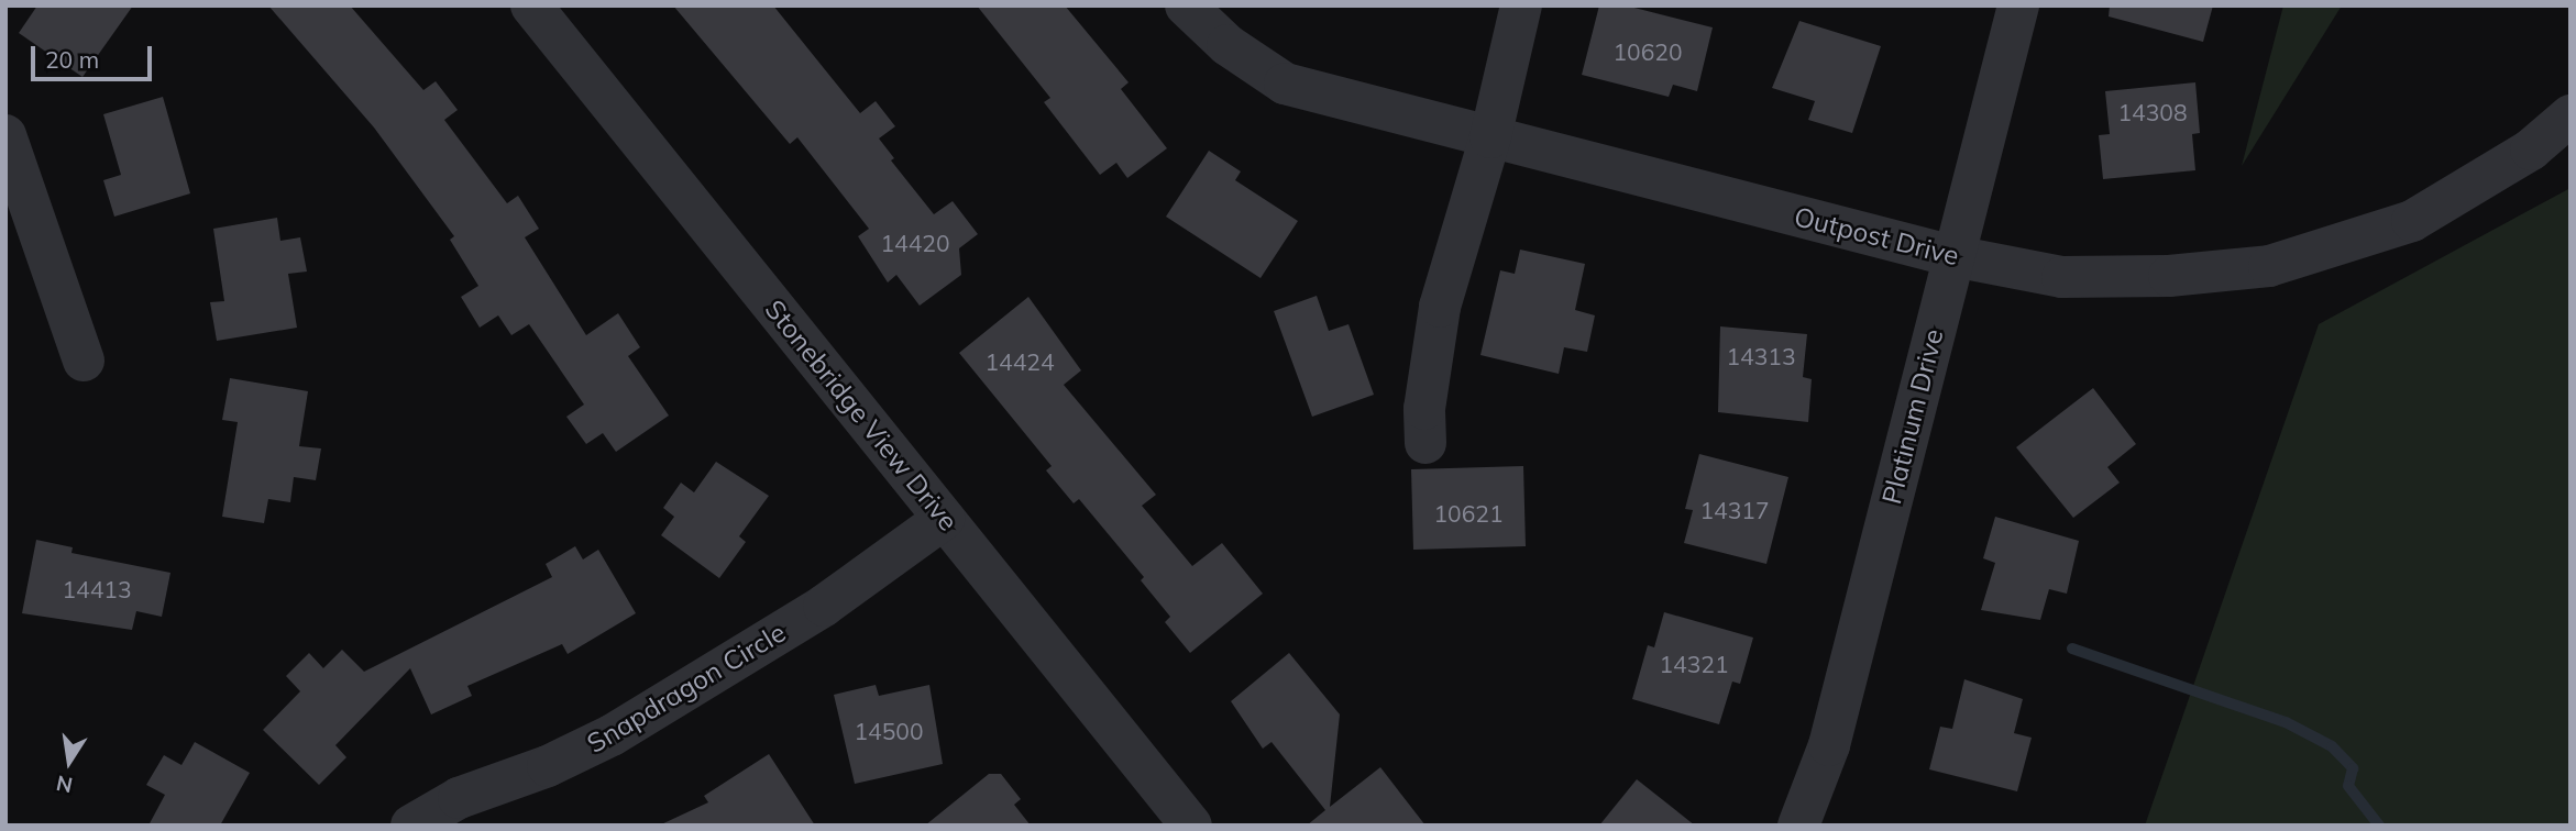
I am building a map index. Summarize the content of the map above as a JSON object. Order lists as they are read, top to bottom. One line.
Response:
{"streets":{"street":["Outpost Drive","Stonebridge View Drive","Platinum Drive","Snapdragon Circle"]},"crossings":[["Outpost Drive","Platinum Drive"],["Stonebridge View Drive","Snapdragon Circle"]],"house_numbers":["10620","14308","14420","14313","14424","14317","10621","14413","14321","14500"],"scale_bar":"20 m","north":"bottom"}
